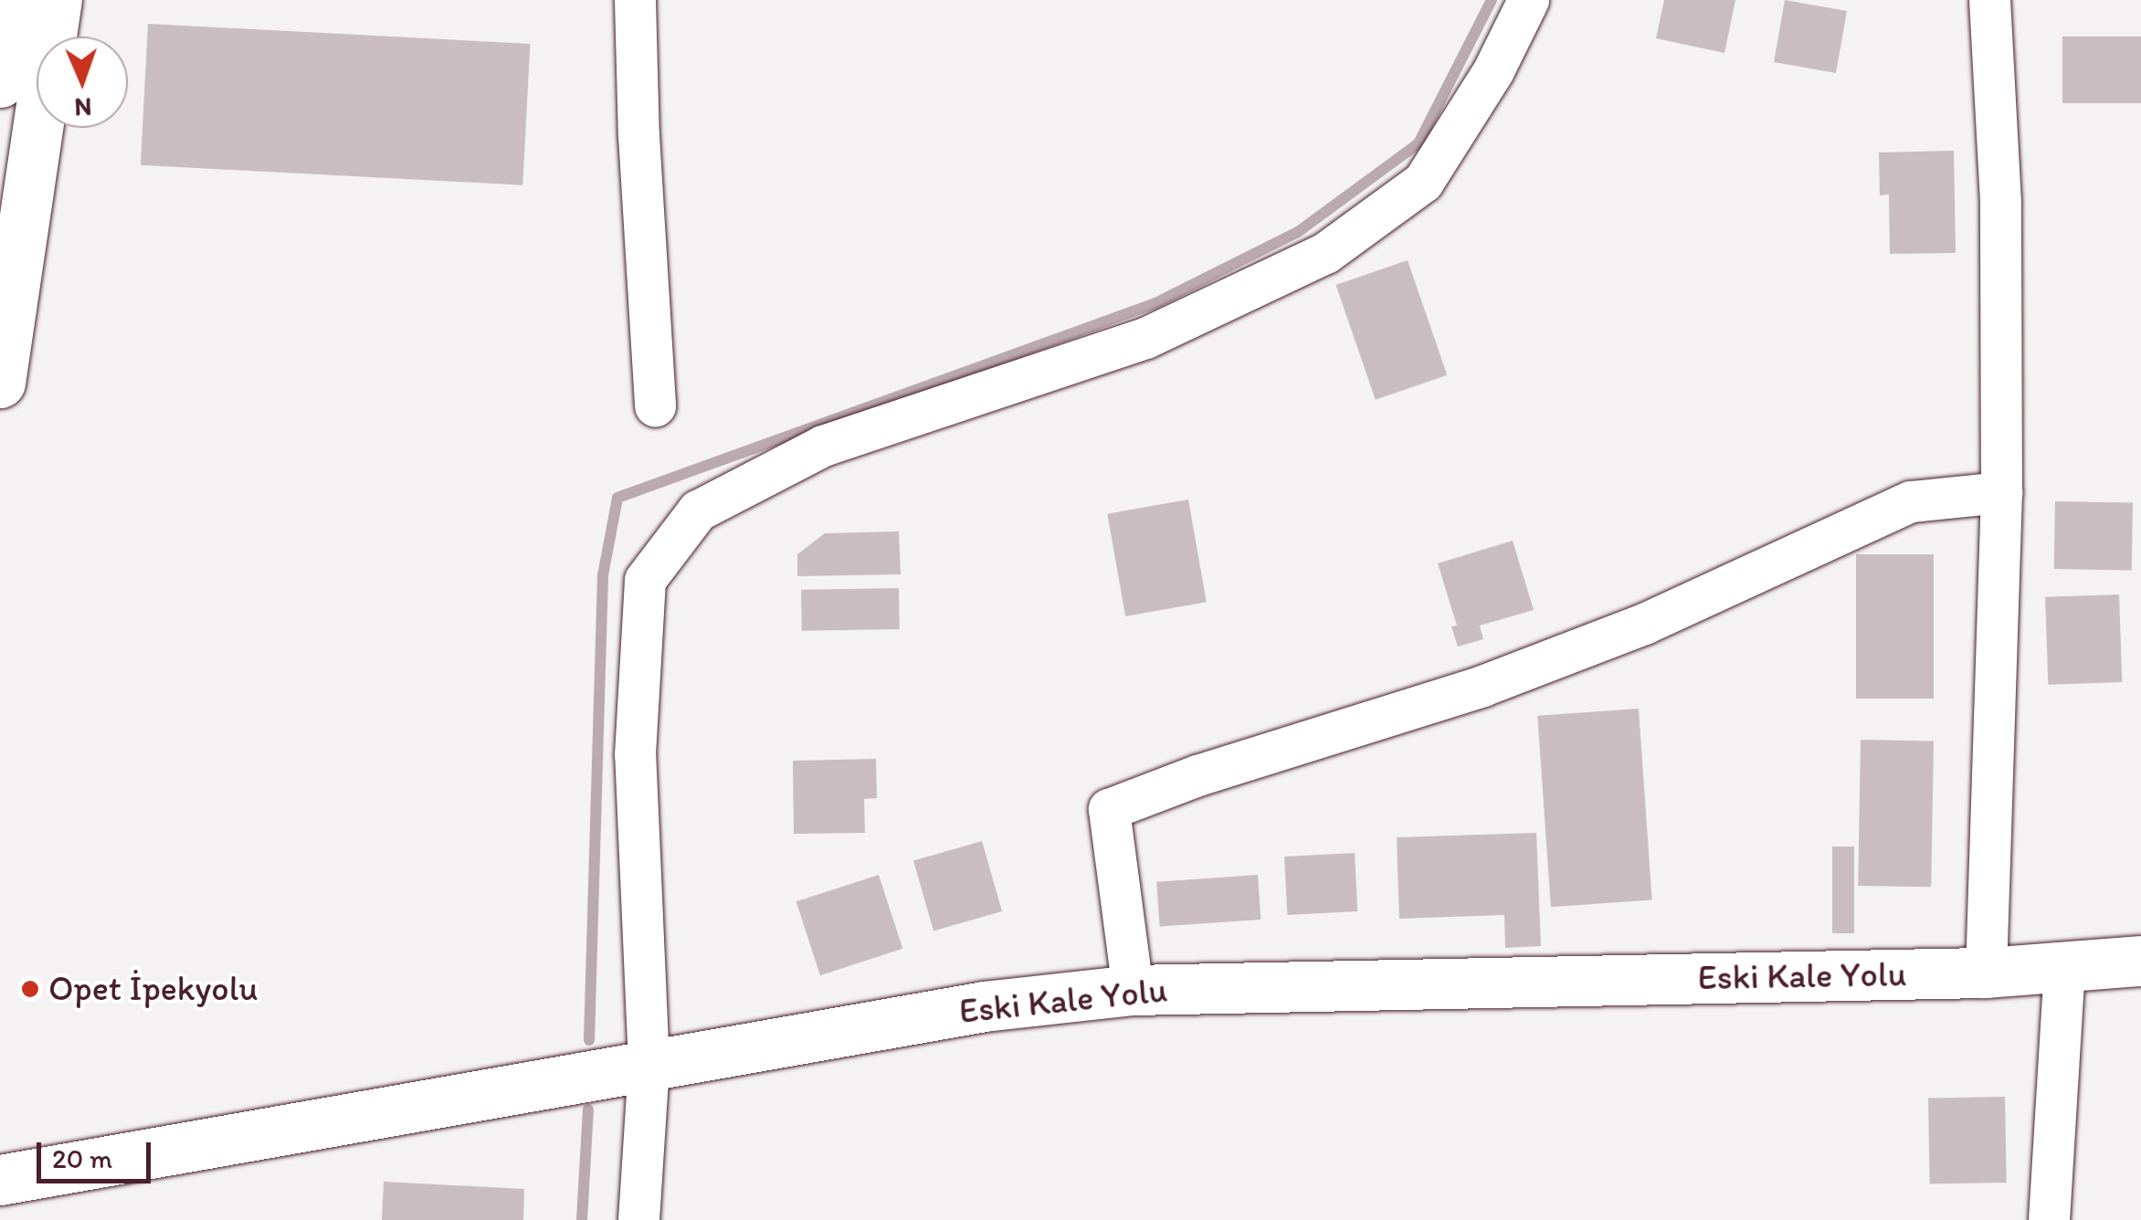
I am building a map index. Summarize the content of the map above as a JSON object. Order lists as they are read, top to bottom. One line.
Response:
{"streets":{"main road":["Eski Kale Yolu"]},"places":["Opet İpekyolu"],"scale_bar":"20 m","north":"bottom"}
